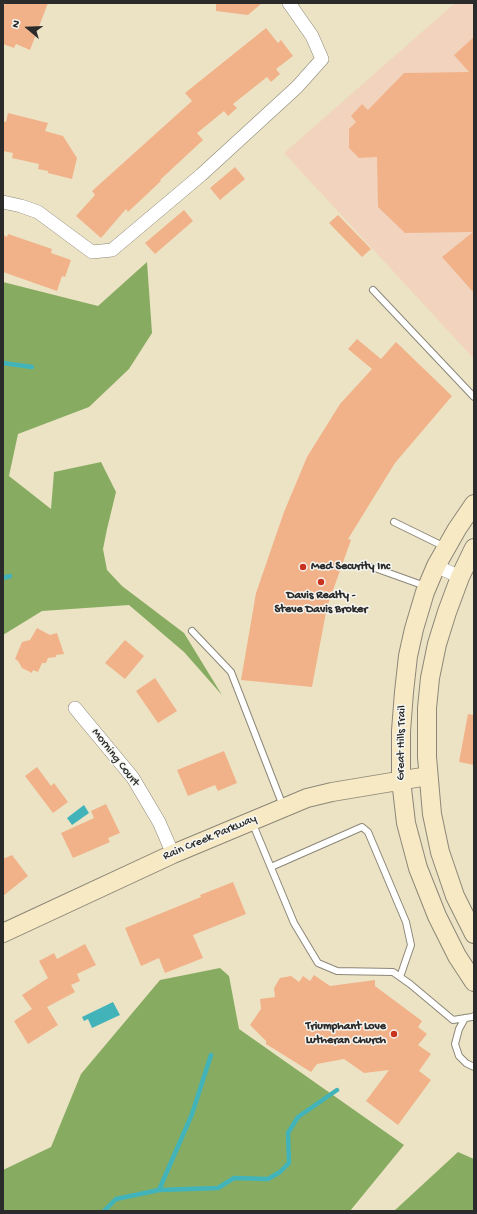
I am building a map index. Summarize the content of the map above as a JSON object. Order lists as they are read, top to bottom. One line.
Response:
{"streets":{"street":["Great Hills Trail","Morning Court","Rain Creek Parkway"]},"crossings":[["Great Hills Trail","Rain Creek Parkway"],["Morning Court","Rain Creek Parkway"]],"places":["Med Security Inc","Davis Realty - Steve Davis Broker","Triumphant Love Lutheran Church"],"north":"left"}
